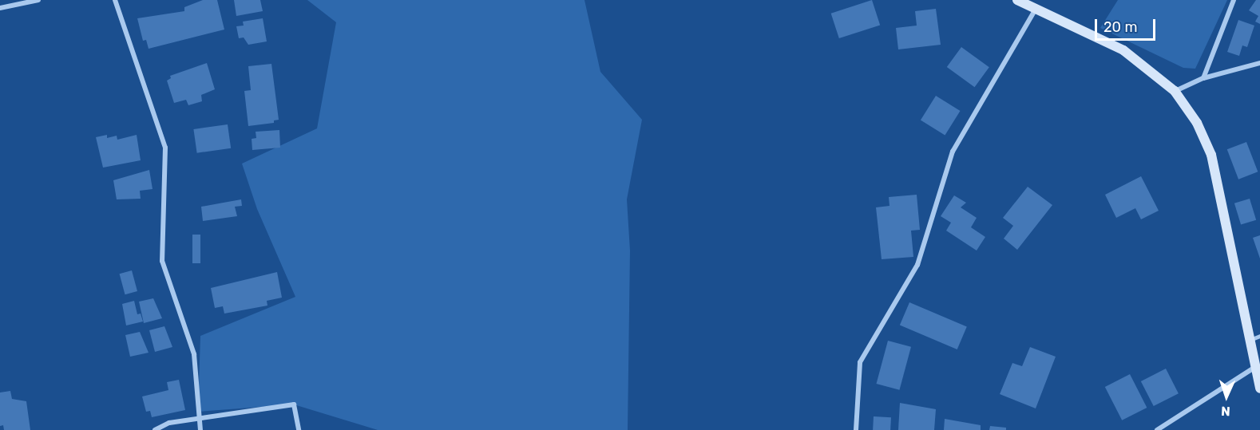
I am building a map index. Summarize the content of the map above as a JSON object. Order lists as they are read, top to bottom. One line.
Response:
{"scale_bar":"20 m","north":"bottom"}
